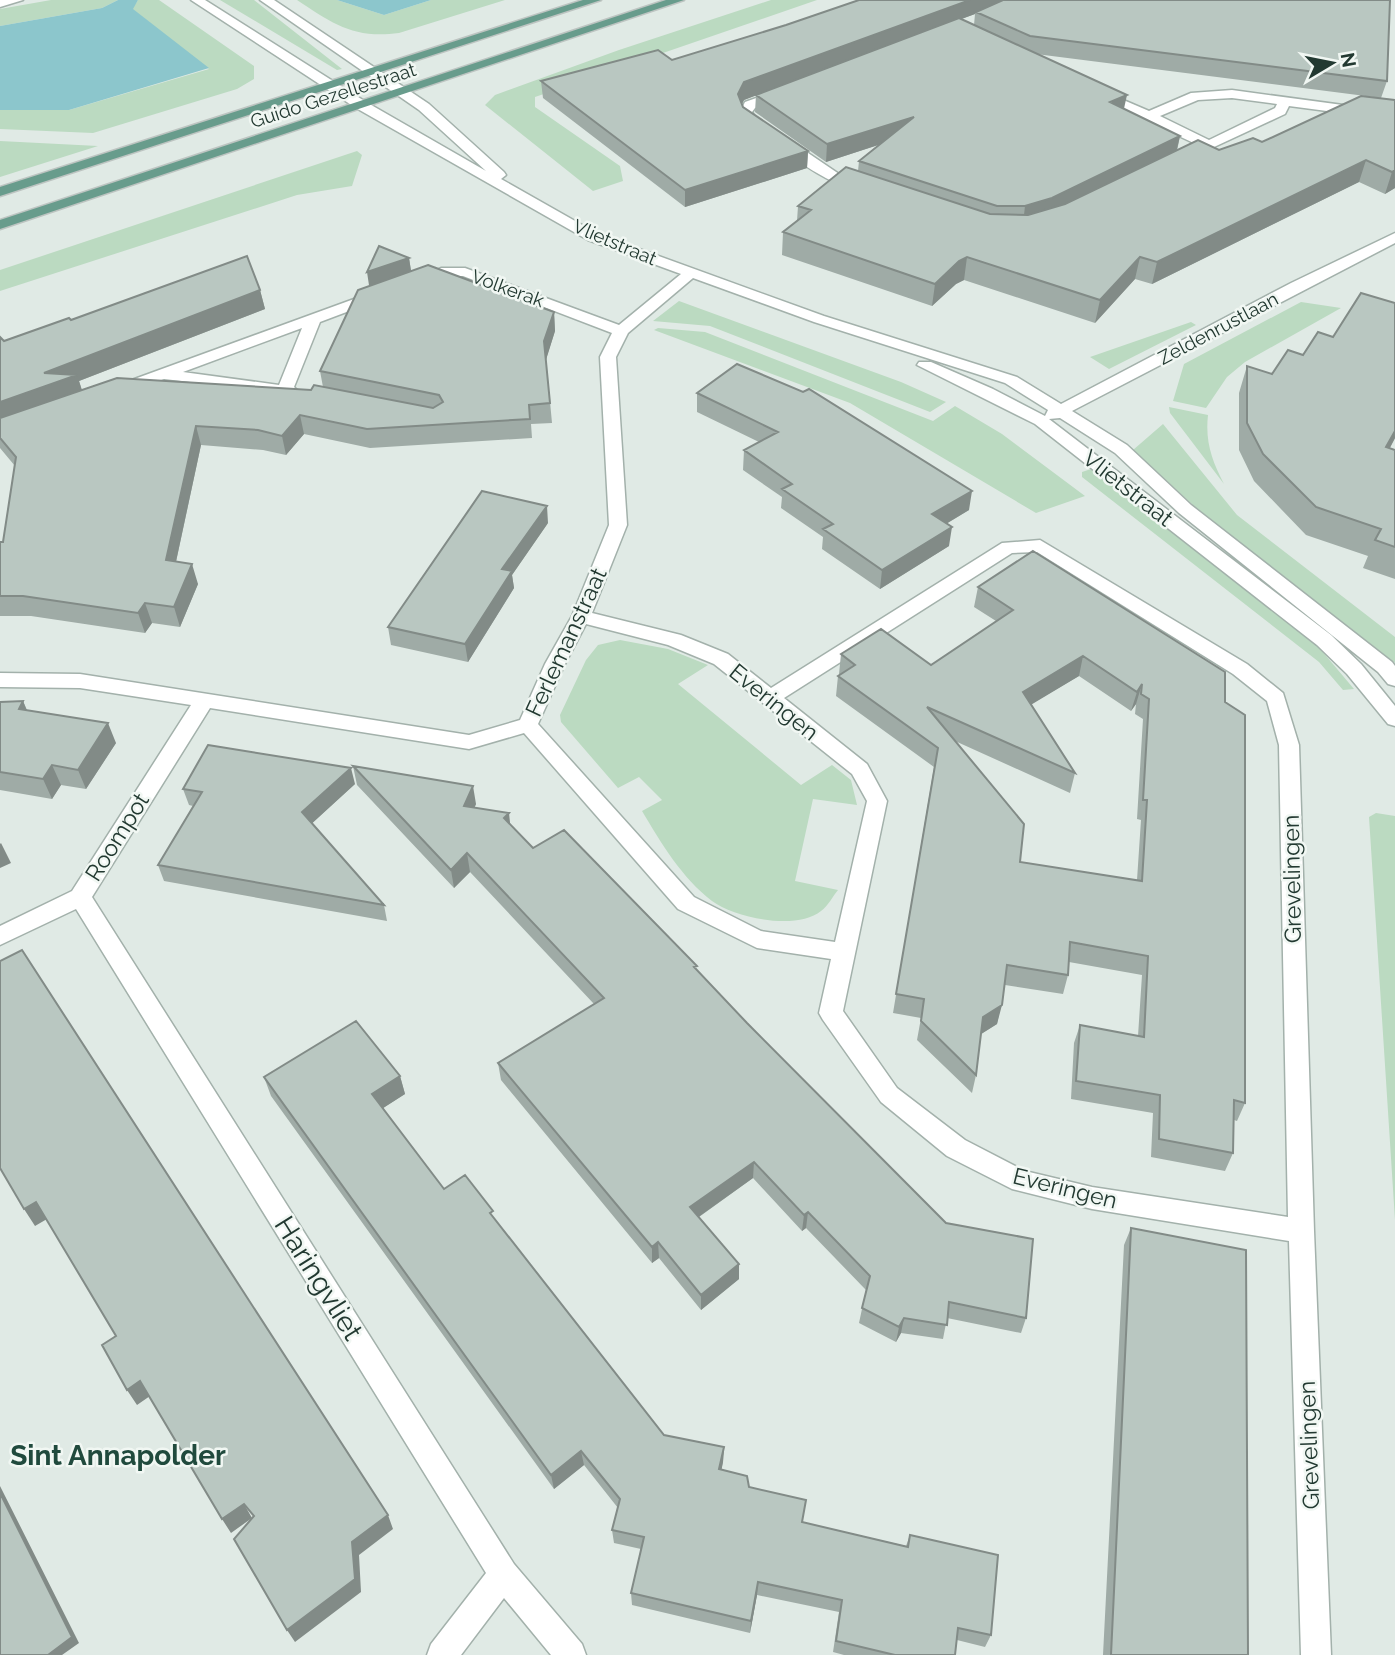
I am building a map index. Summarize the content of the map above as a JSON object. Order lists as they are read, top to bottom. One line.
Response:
{"streets":{"main road":["Guido Gezellestraat"],"street":["Vlietstraat","Volkerak","Zeldenrustlaan","Ferlemanstraat","Everingen","Roompot","Grevelingen","Haringvliet"]},"crossings":[["Guido Gezellestraat","Vlietstraat"],["Vlietstraat","Zeldenrustlaan"],["Vlietstraat","Ferlemanstraat"],["Volkerak","Ferlemanstraat"],["Ferlemanstraat","Everingen"],["Ferlemanstraat","Roompot"],["Everingen","Grevelingen"],["Roompot","Haringvliet"]],"districts":["Sint Annapolder"],"north":"right"}
